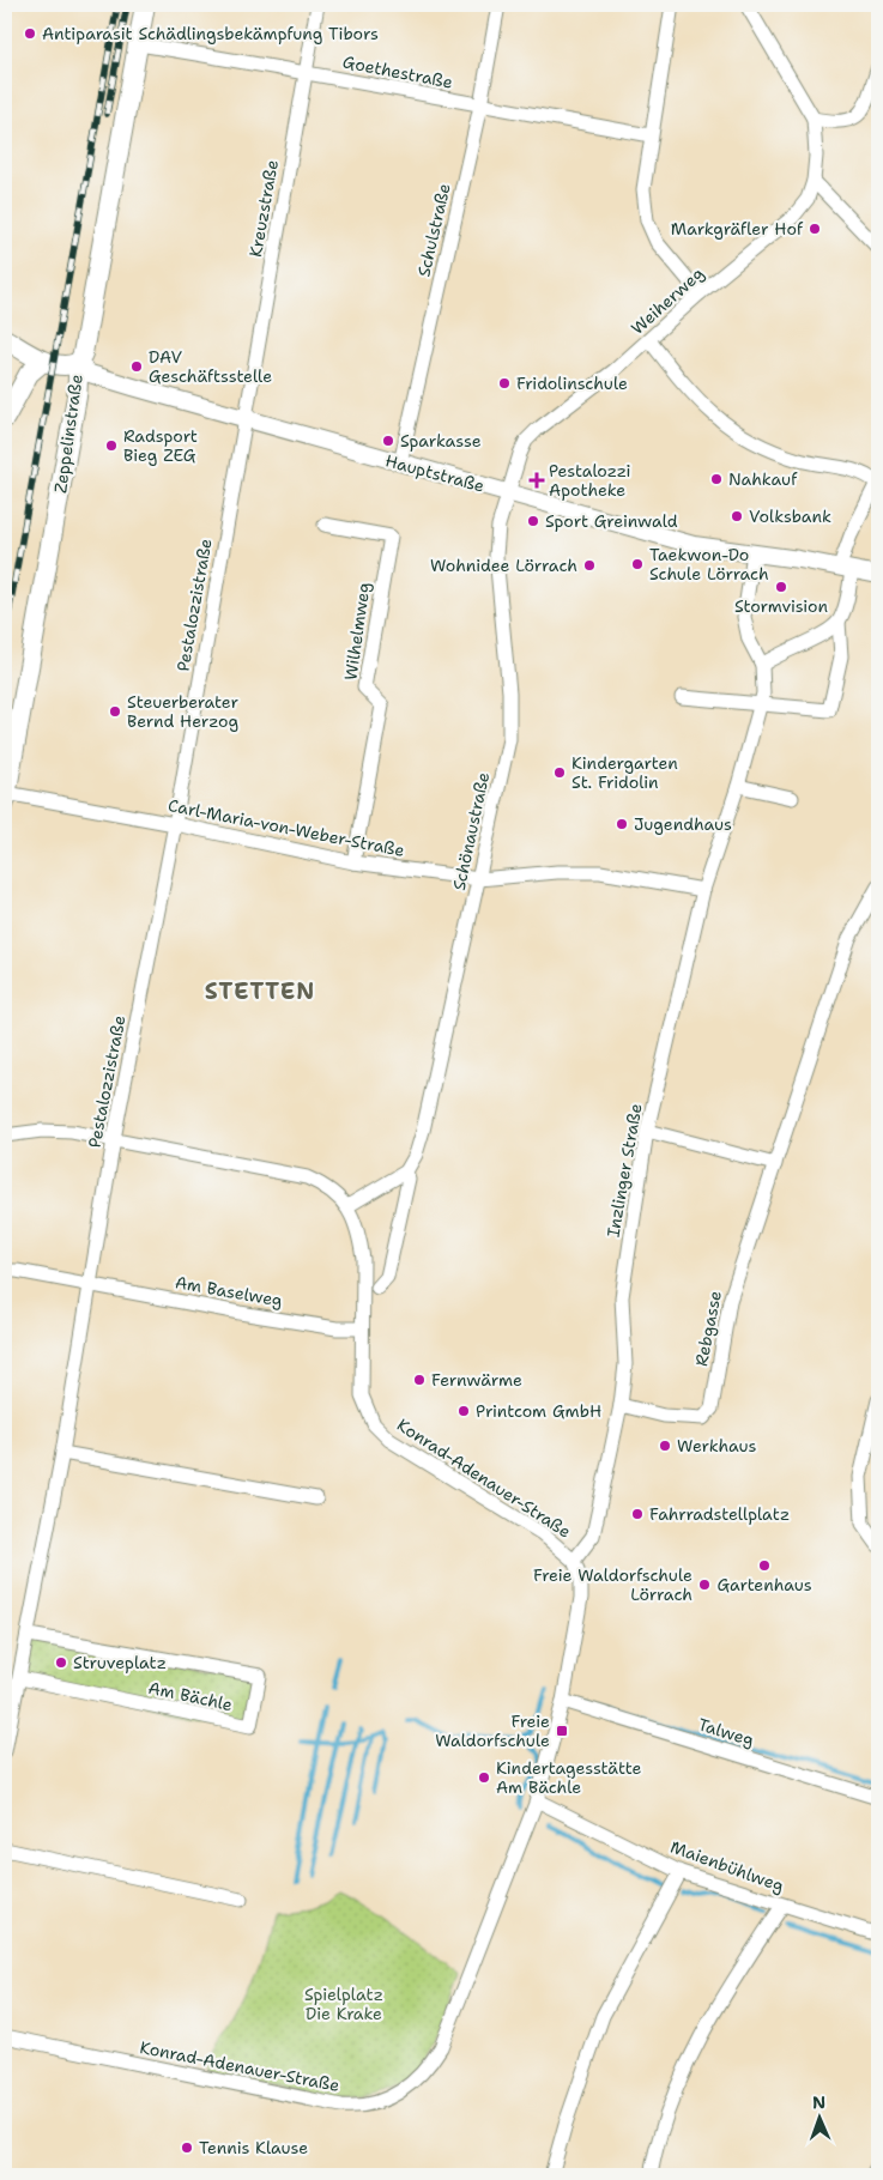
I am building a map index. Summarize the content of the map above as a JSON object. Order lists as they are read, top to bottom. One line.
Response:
{"streets":{"main road":["Zeppelinstraße","Hauptstraße"],"street":["Goethestraße","Kreuzstraße","Schulstraße","Weiherweg","Pestalozzistraße","Wilhelmweg","Carl-Maria-von-Weber-Straße","Schönaustraße","Inzlinger Straße","Am Baselweg","Rebgasse","Konrad-Adenauer-Straße","Am Bächle","Talweg","Maienbühlweg"]},"crossings":[["Goethestraße","Kreuzstraße"],["Goethestraße","Schulstraße"],["Goethestraße","Zeppelinstraße"],["Kreuzstraße","Hauptstraße"],["Kreuzstraße","Pestalozzistraße"],["Schulstraße","Hauptstraße"],["Weiherweg","Hauptstraße"],["Weiherweg","Schönaustraße"],["Zeppelinstraße","Hauptstraße"],["Zeppelinstraße","Carl-Maria-von-Weber-Straße"],["Hauptstraße","Pestalozzistraße"],["Hauptstraße","Schönaustraße"],["Hauptstraße","Inzlinger Straße"],["Pestalozzistraße","Carl-Maria-von-Weber-Straße"],["Pestalozzistraße","Am Baselweg"],["Pestalozzistraße","Konrad-Adenauer-Straße"],["Pestalozzistraße","Am Bächle"],["Wilhelmweg","Carl-Maria-von-Weber-Straße"],["Carl-Maria-von-Weber-Straße","Schönaustraße"],["Carl-Maria-von-Weber-Straße","Inzlinger Straße"],["Inzlinger Straße","Rebgasse"],["Inzlinger Straße","Konrad-Adenauer-Straße"],["Am Baselweg","Konrad-Adenauer-Straße"],["Konrad-Adenauer-Straße","Talweg"],["Konrad-Adenauer-Straße","Maienbühlweg"]],"districts":["STETTEN"],"parks":["Spielplatz Die Krake"],"places":{"other":["Antiparasit Schädlingsbekämpfung Tibors","Markgräfler Hof","DAV Geschäftsstelle","Fridolinschule","Sparkasse","Radsport Bieg ZEG","Nahkauf","Volksbank","Sport Greinwald","Taekwon-Do Schule Lörrach","Wohnidee Lörrach","Stormvision","Steuerberater Bernd Herzog","Kindergarten St. Fridolin","Jugendhaus","Fernwärme","Printcom GmbH","Werkhaus","Fahrradstellplatz","Gartenhaus","Freie Waldorfschule Lörrach","Struveplatz","Kindertagesstätte Am Bächle","Tennis Klause"],"health":["Pestalozzi Apotheke"],"transit":["Freie Waldorfschule"]},"north":"top"}
